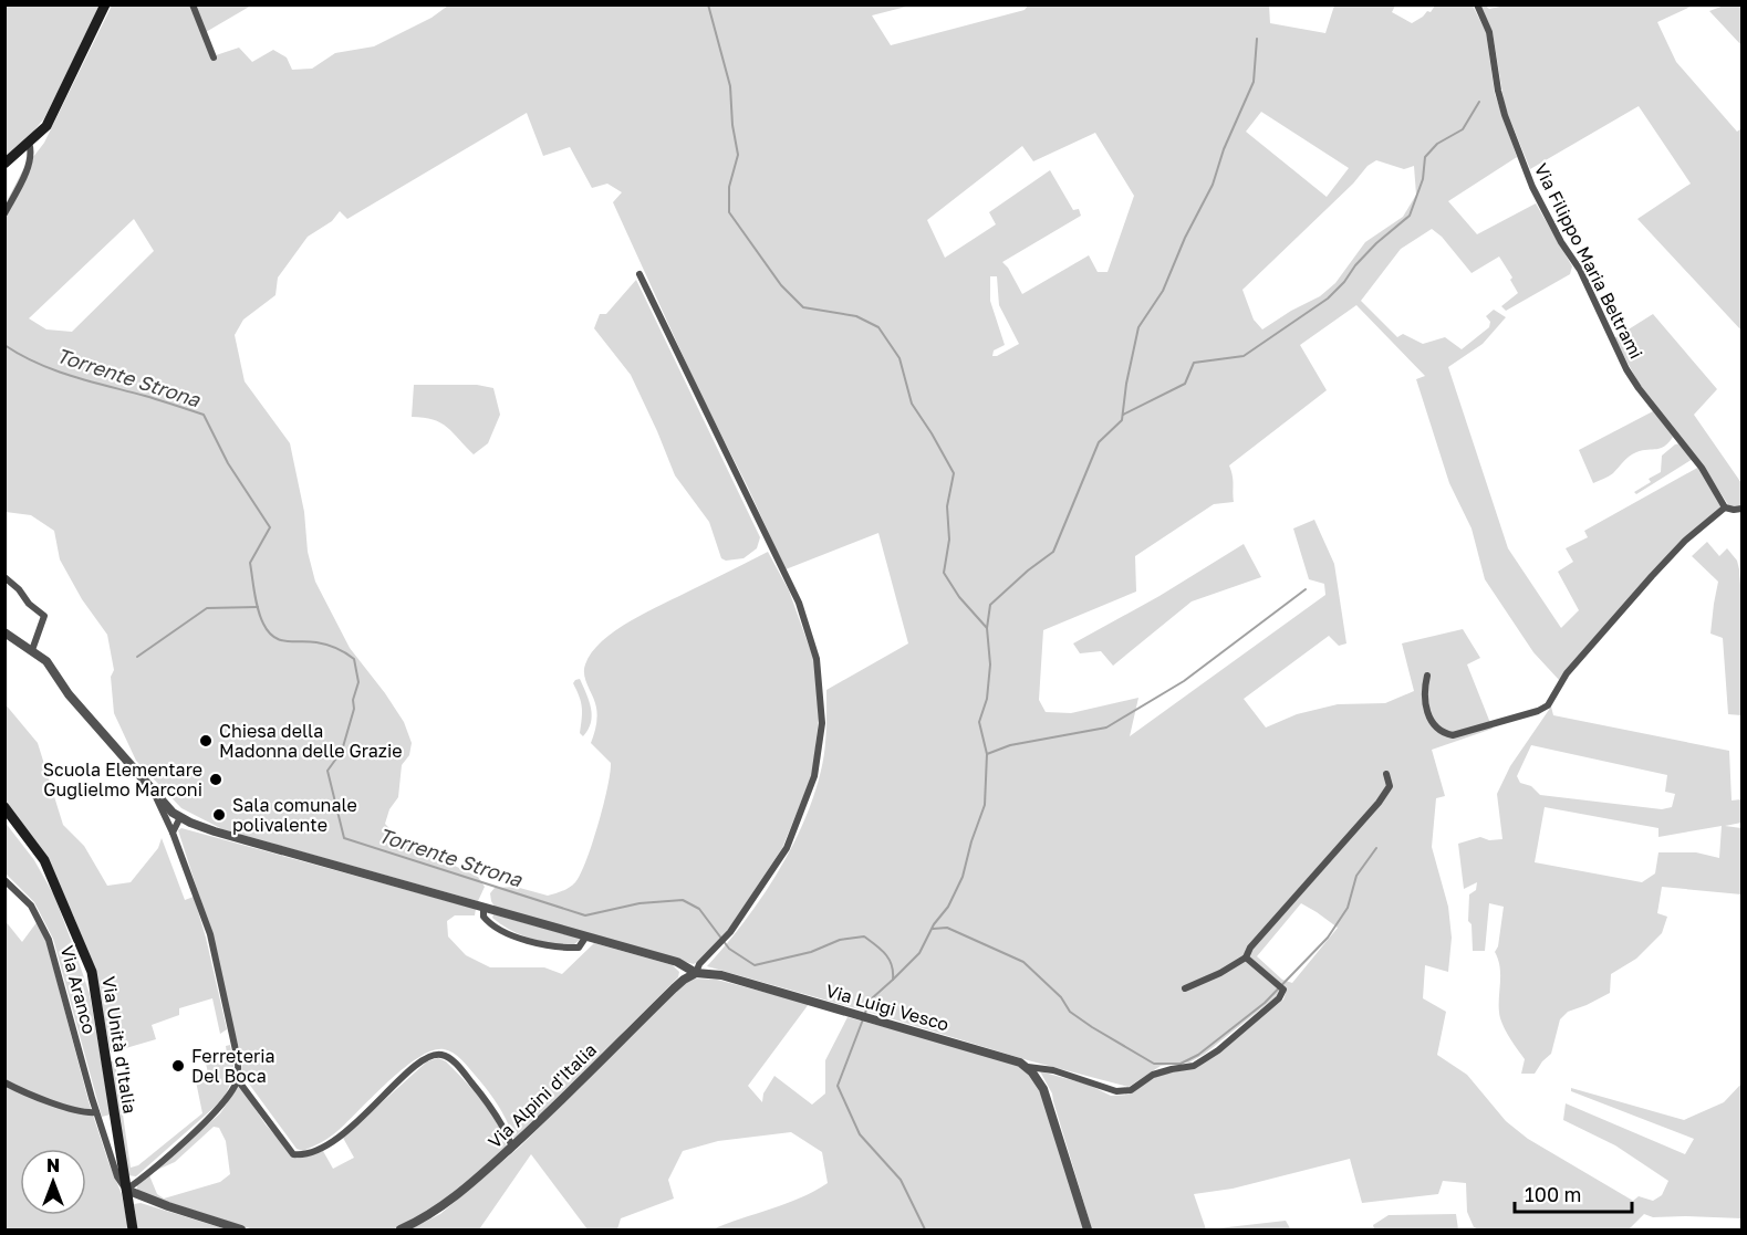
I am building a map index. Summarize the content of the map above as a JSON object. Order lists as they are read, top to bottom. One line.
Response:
{"streets":{"main road":["Via Unità d'Italia"],"street":["Via Filippo Maria Beltrami","Via Aranco","Via Luigi Vesco","Via Alpini d'Italia"]},"crossings":[["Via Aranco","Via Unità d'Italia"],["Via Luigi Vesco","Via Alpini d'Italia"]],"water":["Torrente Strona"],"places":["Chiesa della Madonna delle Grazie","Scuola Elementare Guglielmo Marconi","Sala comunale polivalente","Ferreteria Del Boca"],"scale_bar":"100 m","north":"top"}
